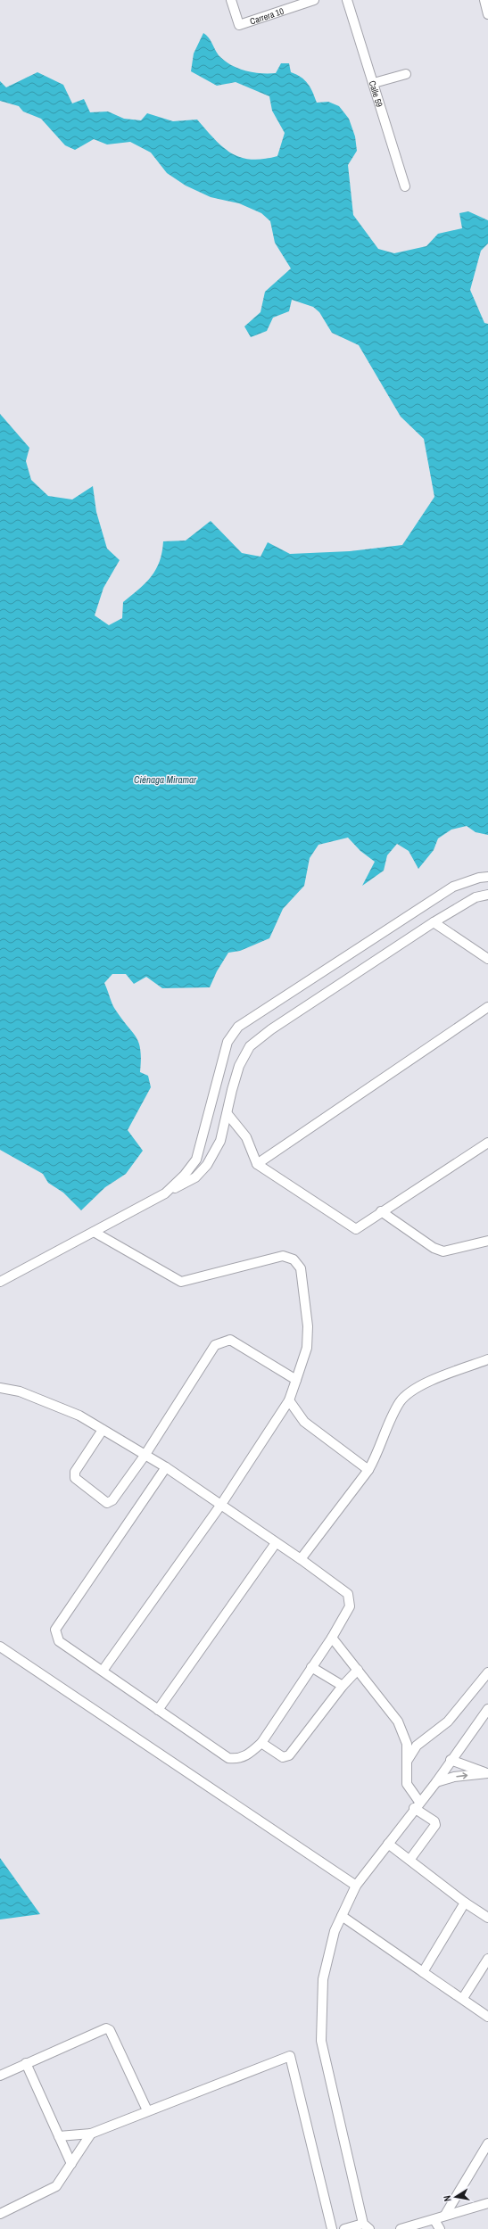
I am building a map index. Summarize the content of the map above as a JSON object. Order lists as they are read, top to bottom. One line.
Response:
{"streets":{"street":["Carrera 10","Calle 59"]},"water":["Ciénaga Miramar"],"north":"left"}
